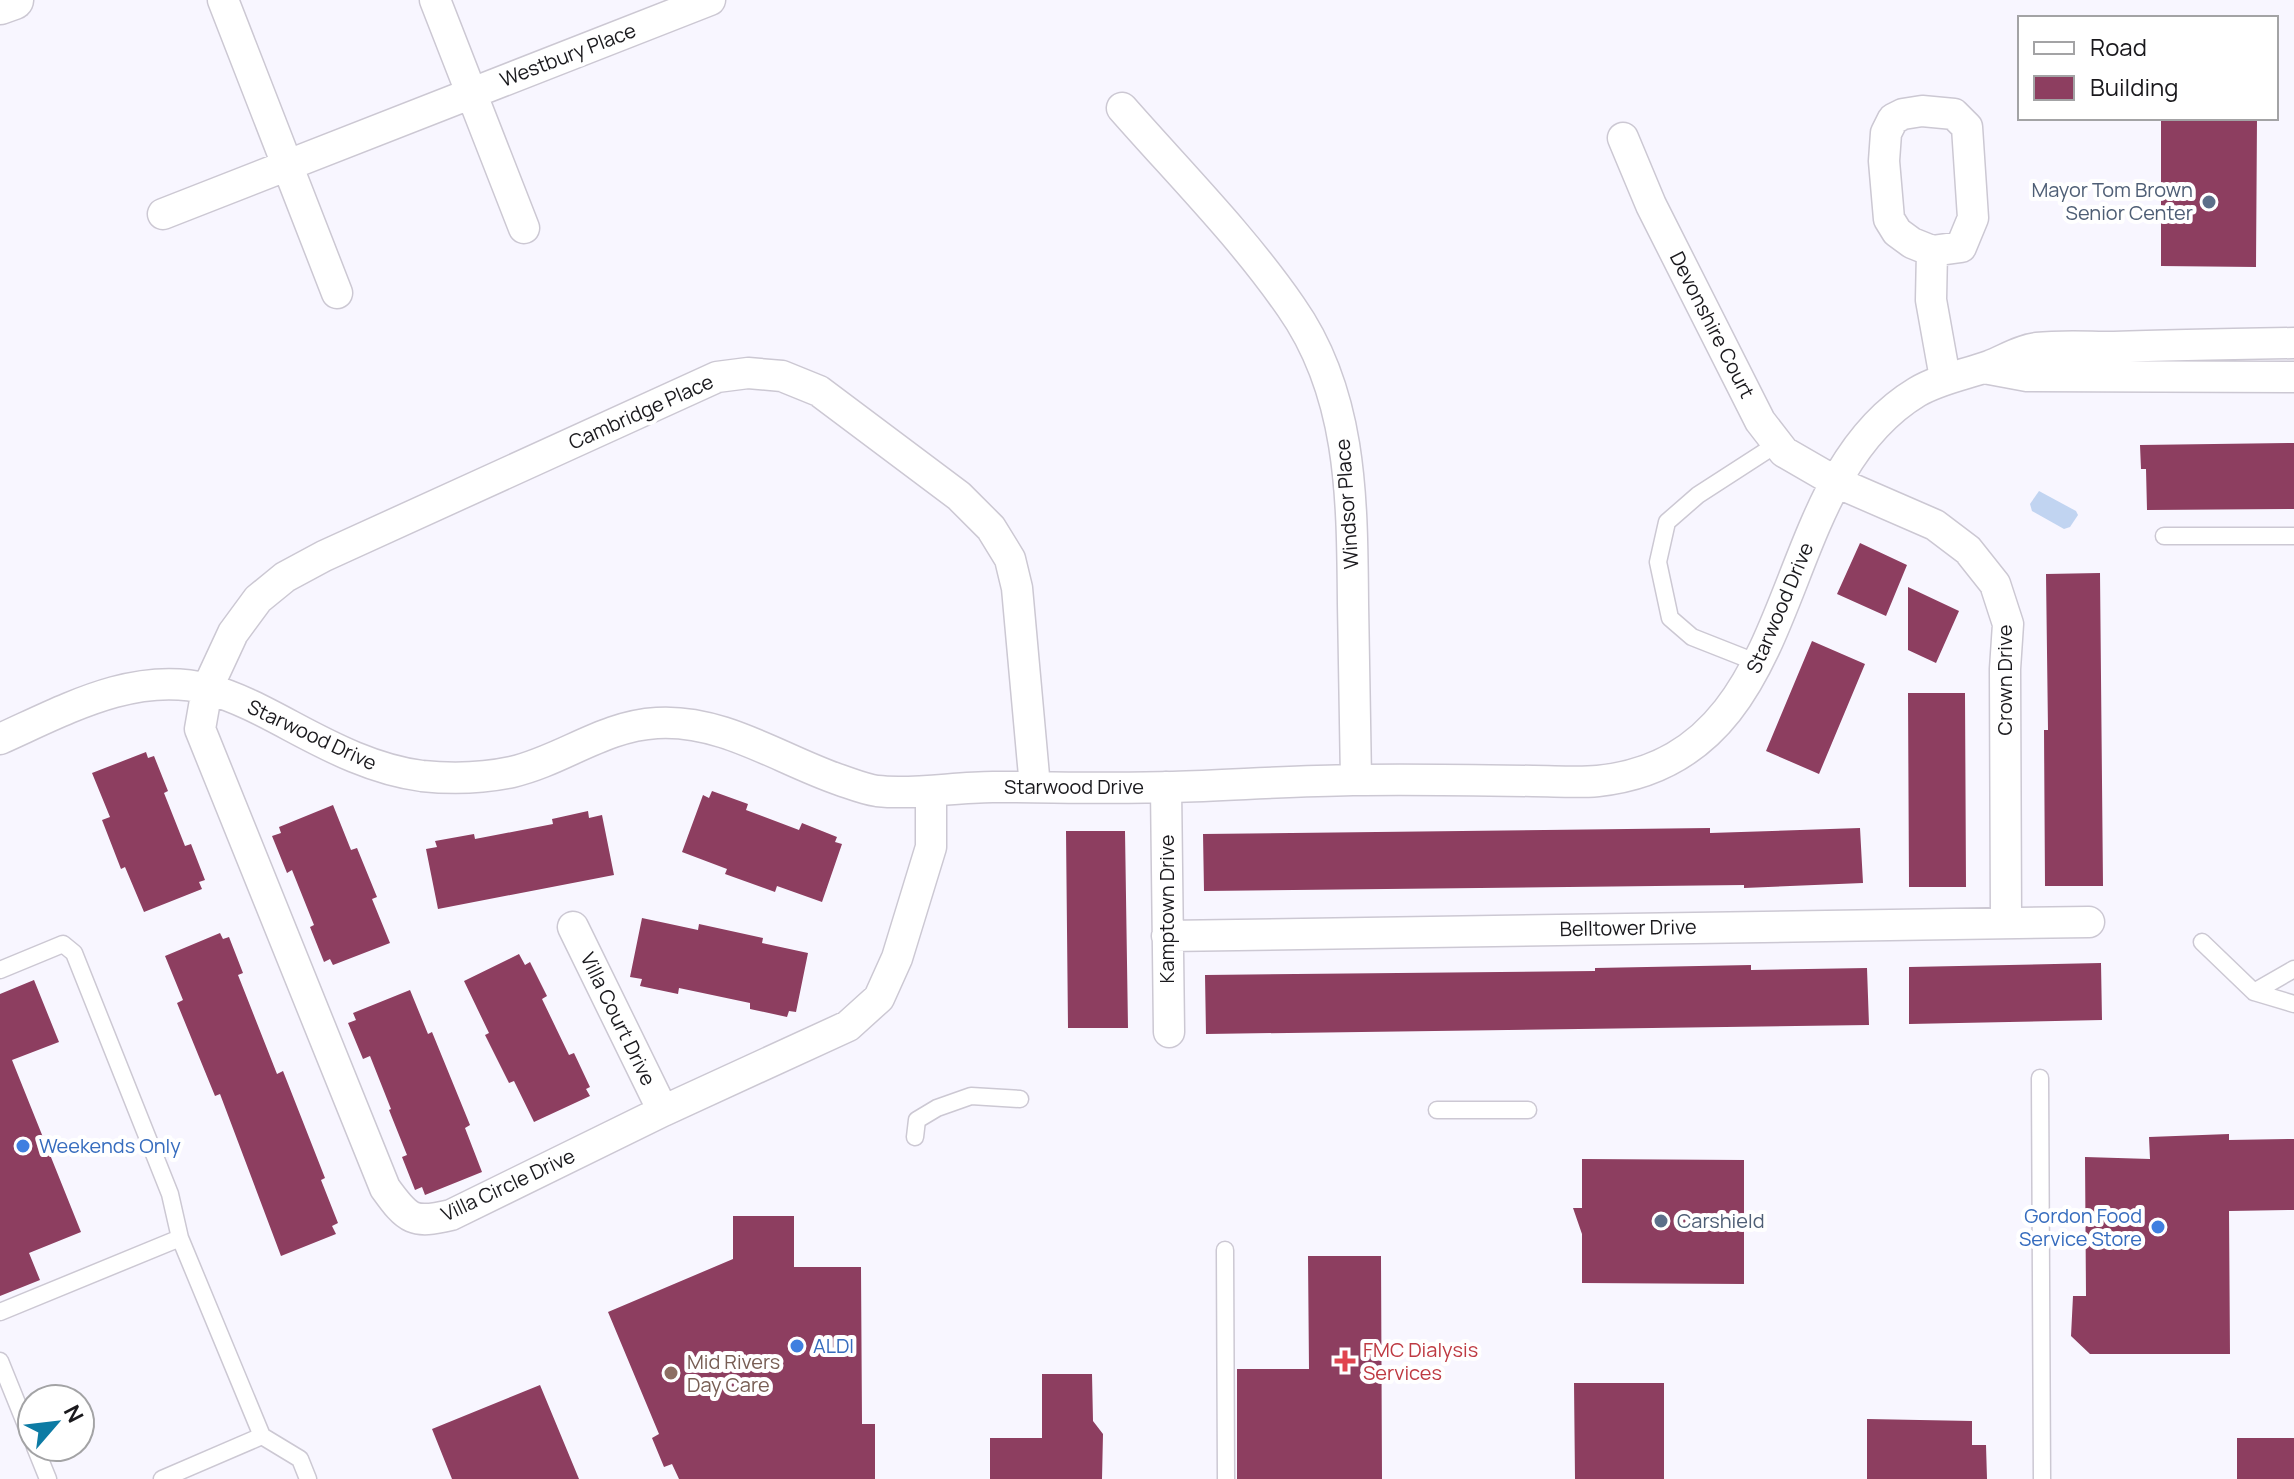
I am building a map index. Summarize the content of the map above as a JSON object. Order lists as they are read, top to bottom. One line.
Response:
{"streets":{"street":["Westbury Place","Devonshire Court","Cambridge Place","Windsor Place","Starwood Drive","Crown Drive","Kamptown Drive","Belltower Drive","Villa Court Drive","Villa Circle Drive"]},"crossings":[["Devonshire Court","Starwood Drive"],["Devonshire Court","Crown Drive"],["Cambridge Place","Starwood Drive"],["Cambridge Place","Villa Circle Drive"],["Windsor Place","Starwood Drive"],["Starwood Drive","Crown Drive"],["Starwood Drive","Kamptown Drive"],["Starwood Drive","Villa Circle Drive"],["Crown Drive","Belltower Drive"],["Kamptown Drive","Belltower Drive"],["Villa Court Drive","Villa Circle Drive"]],"places":{"other":["Mayor Tom Brown Senior Center","Weekends Only","Carshield","Gordon Food Service Store","ALDI","Mid Rivers Day Care"],"health":["FMC Dialysis Services"]},"legend":["Road","Building"],"north":"top right"}
